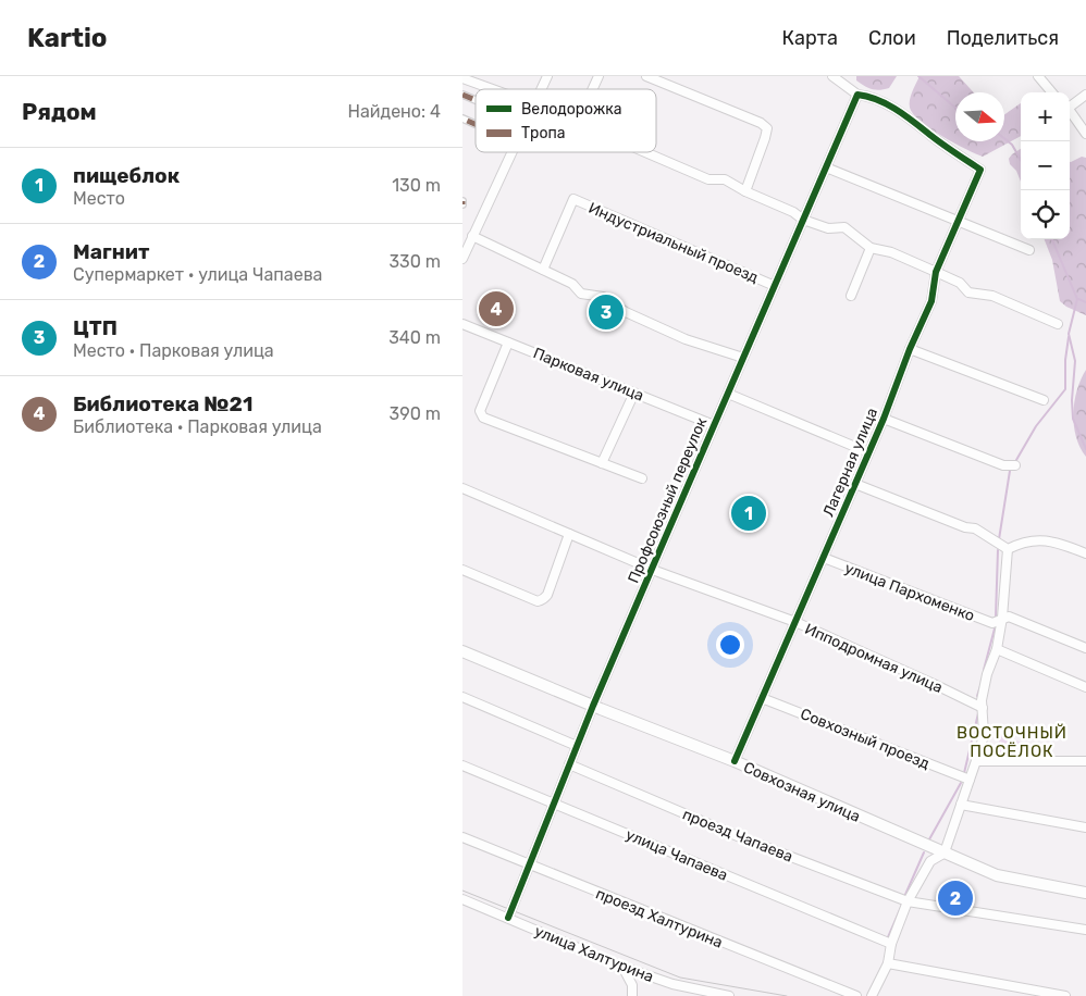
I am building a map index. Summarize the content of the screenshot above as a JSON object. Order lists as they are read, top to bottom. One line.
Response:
{"streets":{"street":["Индустриальный проезд","Парковая улица","Лагерная улица","Профсоюзный переулок","улица Пархоменко","Ипподромная улица","Совхозный проезд","Совхозная улица","проезд Чапаева","улица Чапаева","проезд Халтурина","улица Халтурина"]},"crossings":[["Индустриальный проезд","Профсоюзный переулок"],["Парковая улица","Профсоюзный переулок"],["Лагерная улица","Профсоюзный переулок"],["Лагерная улица","улица Пархоменко"],["Лагерная улица","Ипподромная улица"],["Лагерная улица","Совхозный проезд"],["Лагерная улица","Совхозная улица"],["Профсоюзный переулок","Ипподромная улица"],["Профсоюзный переулок","Совхозная улица"],["Профсоюзный переулок","проезд Чапаева"],["Профсоюзный переулок","улица Чапаева"],["Профсоюзный переулок","проезд Халтурина"],["Профсоюзный переулок","улица Халтурина"]],"districts":["ВОСТОЧНЫЙ ПОСЁЛОК"],"legend":["Велодорожка","Тропа"],"north":"right","page":{"header":"Kartio","nav":["Карта","Слои","Поделиться"],"heading":["Рядом","Найдено: 4"],"map_buttons":["+","−"],"list":[{"mark":"1","name":"пищеблок","note":"Место","value":"130 m"},{"mark":"2","name":"Магнит","note":"Супермаркет · улица Чапаева","value":"330 m"},{"mark":"3","name":"ЦТП","note":"Место · Парковая улица","value":"340 m"},{"mark":"4","name":"Библиотека №21","note":"Библиотека · Парковая улица","value":"390 m"}],"pins":["4","3","1","2"]}}
